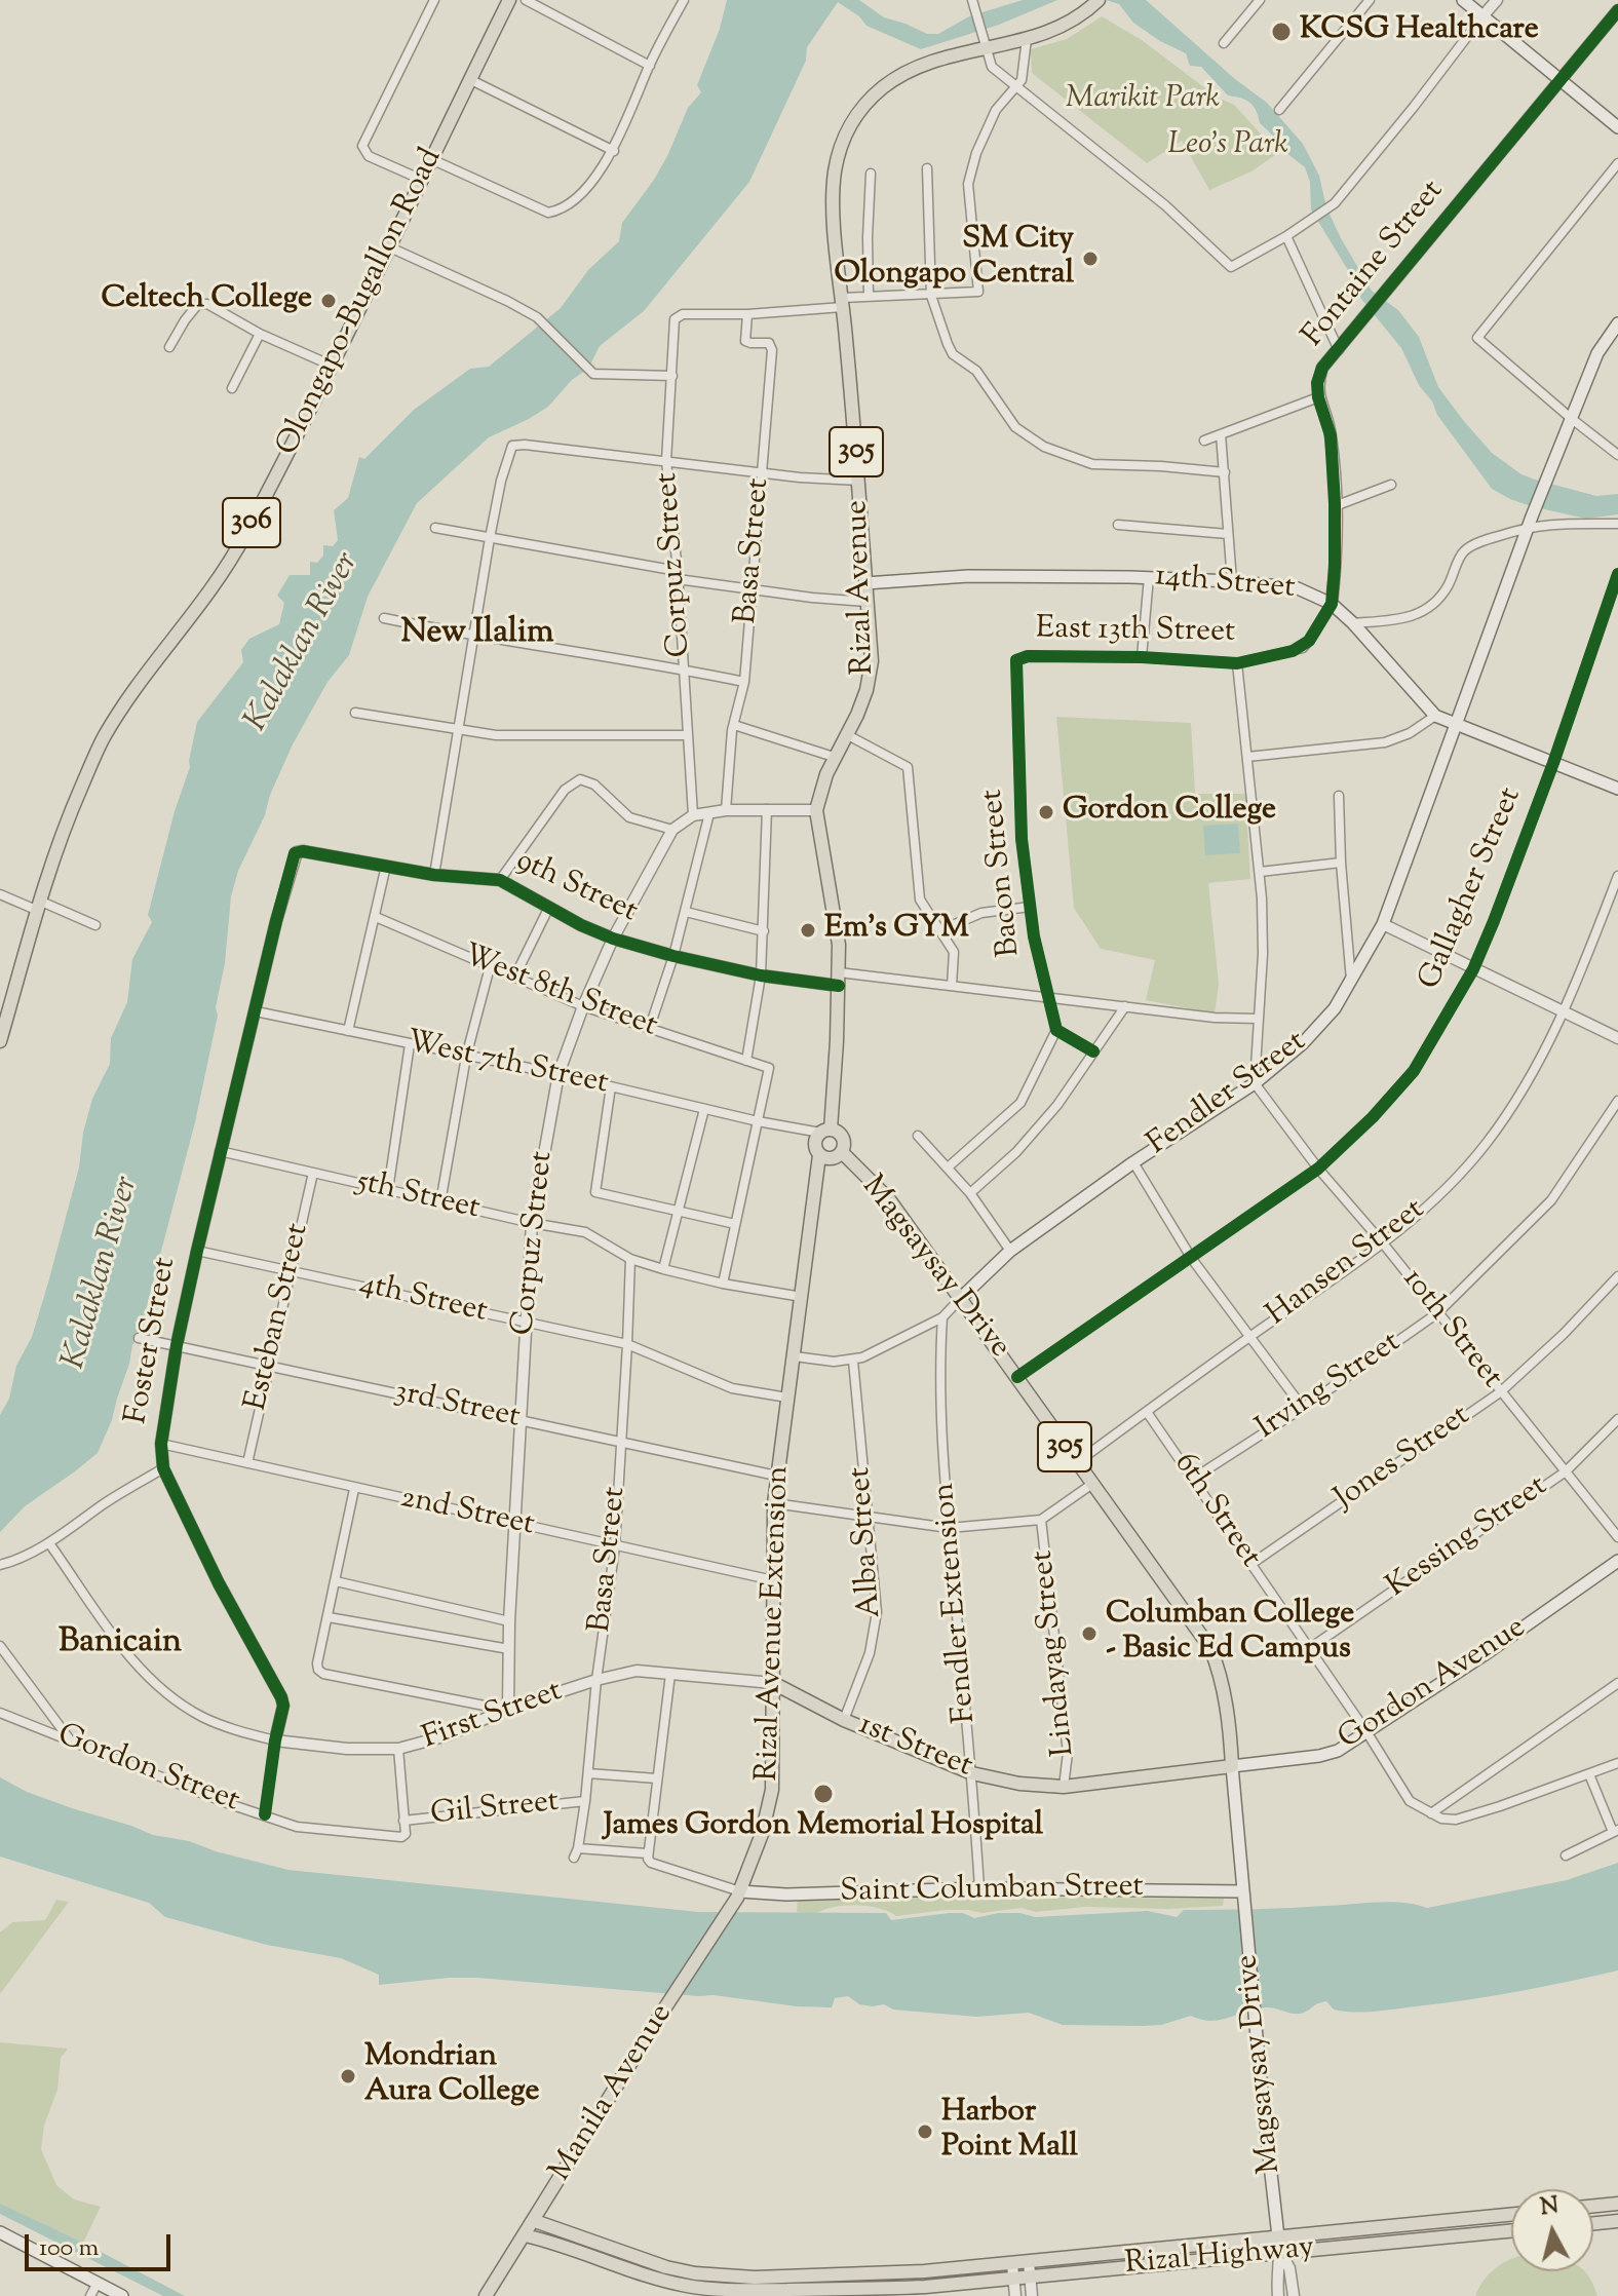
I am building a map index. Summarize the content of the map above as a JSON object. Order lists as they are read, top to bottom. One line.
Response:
{"streets":{"main road":["Olongapo-Bugallon Road","305","306","14th Street","Rizal Avenue","Fendler Street","Magsaysay Drive","Rizal Avenue Extension","Gordon Avenue","1st Street","Saint Columban Street","Manila Avenue","Rizal Highway"],"street":["Fontaine Street","Basa Street","Corpuz Street","East 13th Street","Bacon Street","9th Street","Gallagher Street","West 8th Street","West 7th Street","5th Street","Hansen Street","4th Street","Esteban Street","10th Street","Foster Street","Irving Street","3rd Street","Jones Street","6th Street","2nd Street","Kessing Street","Alba Street","Fendler Extension","Lindayag Street","First Street","Gordon Street","Gil Street"]},"crossings":[["Fontaine Street","14th Street"],["Fontaine Street","East 13th Street"],["305","Rizal Avenue"],["305","West 7th Street"],["305","Magsaysay Drive"],["305","Rizal Avenue Extension"],["305","Gordon Avenue"],["305","1st Street"],["305","Saint Columban Street"],["Basa Street","Corpuz Street"],["Basa Street","5th Street"],["Basa Street","4th Street"],["Basa Street","3rd Street"],["Basa Street","2nd Street"],["Basa Street","First Street"],["Basa Street","Gil Street"],["Corpuz Street","Rizal Avenue"],["Corpuz Street","9th Street"],["Corpuz Street","West 8th Street"],["Corpuz Street","West 7th Street"],["Corpuz Street","5th Street"],["Corpuz Street","4th Street"],["Corpuz Street","3rd Street"],["Corpuz Street","2nd Street"],["Corpuz Street","First Street"],["14th Street","Rizal Avenue"],["14th Street","East 13th Street"],["14th Street","Gallagher Street"],["14th Street","Fendler Street"],["Rizal Avenue","9th Street"],["Rizal Avenue","West 7th Street"],["Rizal Avenue","Magsaysay Drive"],["Rizal Avenue","Rizal Avenue Extension"],["East 13th Street","Bacon Street"],["Bacon Street","9th Street"],["9th Street","Foster Street"],["Gallagher Street","Magsaysay Drive"],["Gallagher Street","10th Street"],["West 7th Street","Magsaysay Drive"],["West 7th Street","Foster Street"],["West 7th Street","Rizal Avenue Extension"],["Fendler Street","Magsaysay Drive"],["Fendler Street","10th Street"],["Fendler Street","Alba Street"],["Fendler Street","Fendler Extension"],["Fendler Street","Rizal Avenue Extension"],["5th Street","Esteban Street"],["5th Street","Foster Street"],["5th Street","Rizal Avenue Extension"],["Hansen Street","Magsaysay Drive"],["Hansen Street","10th Street"],["Hansen Street","6th Street"],["Magsaysay Drive","Rizal Avenue Extension"],["Magsaysay Drive","Gordon Avenue"],["Magsaysay Drive","1st Street"],["Magsaysay Drive","Saint Columban Street"],["Magsaysay Drive","Rizal Highway"],["4th Street","Esteban Street"],["4th Street","Foster Street"],["4th Street","Rizal Avenue Extension"],["Esteban Street","3rd Street"],["Esteban Street","2nd Street"],["10th Street","Irving Street"],["10th Street","Jones Street"],["10th Street","Kessing Street"],["Foster Street","3rd Street"],["Foster Street","2nd Street"],["Foster Street","First Street"],["Foster Street","Gordon Street"],["Irving Street","6th Street"],["3rd Street","Rizal Avenue Extension"],["Jones Street","6th Street"],["6th Street","Kessing Street"],["6th Street","Gordon Avenue"],["2nd Street","Rizal Avenue Extension"],["Alba Street","1st Street"],["Fendler Extension","1st Street"],["Fendler Extension","Saint Columban Street"],["Rizal Avenue Extension","First Street"],["Rizal Avenue Extension","1st Street"],["Rizal Avenue Extension","Saint Columban Street"],["Rizal Avenue Extension","Manila Avenue"],["Lindayag Street","1st Street"],["Gordon Avenue","1st Street"],["First Street","1st Street"],["Gordon Street","Gil Street"],["Saint Columban Street","Manila Avenue"],["Manila Avenue","Rizal Highway"]],"districts":["New Ilalim","Banicain"],"water":["Kalaklan River"],"parks":["Marikit Park","Leo's Park"],"places":["KCSG Healthcare","SM City Olongapo Central","Celtech College","Gordon College","Em's GYM","Columban College - Basic Ed Campus","James Gordon Memorial Hospital","Mondrian Aura College","Harbor Point Mall"],"scale_bar":"100 m","north":"top"}
